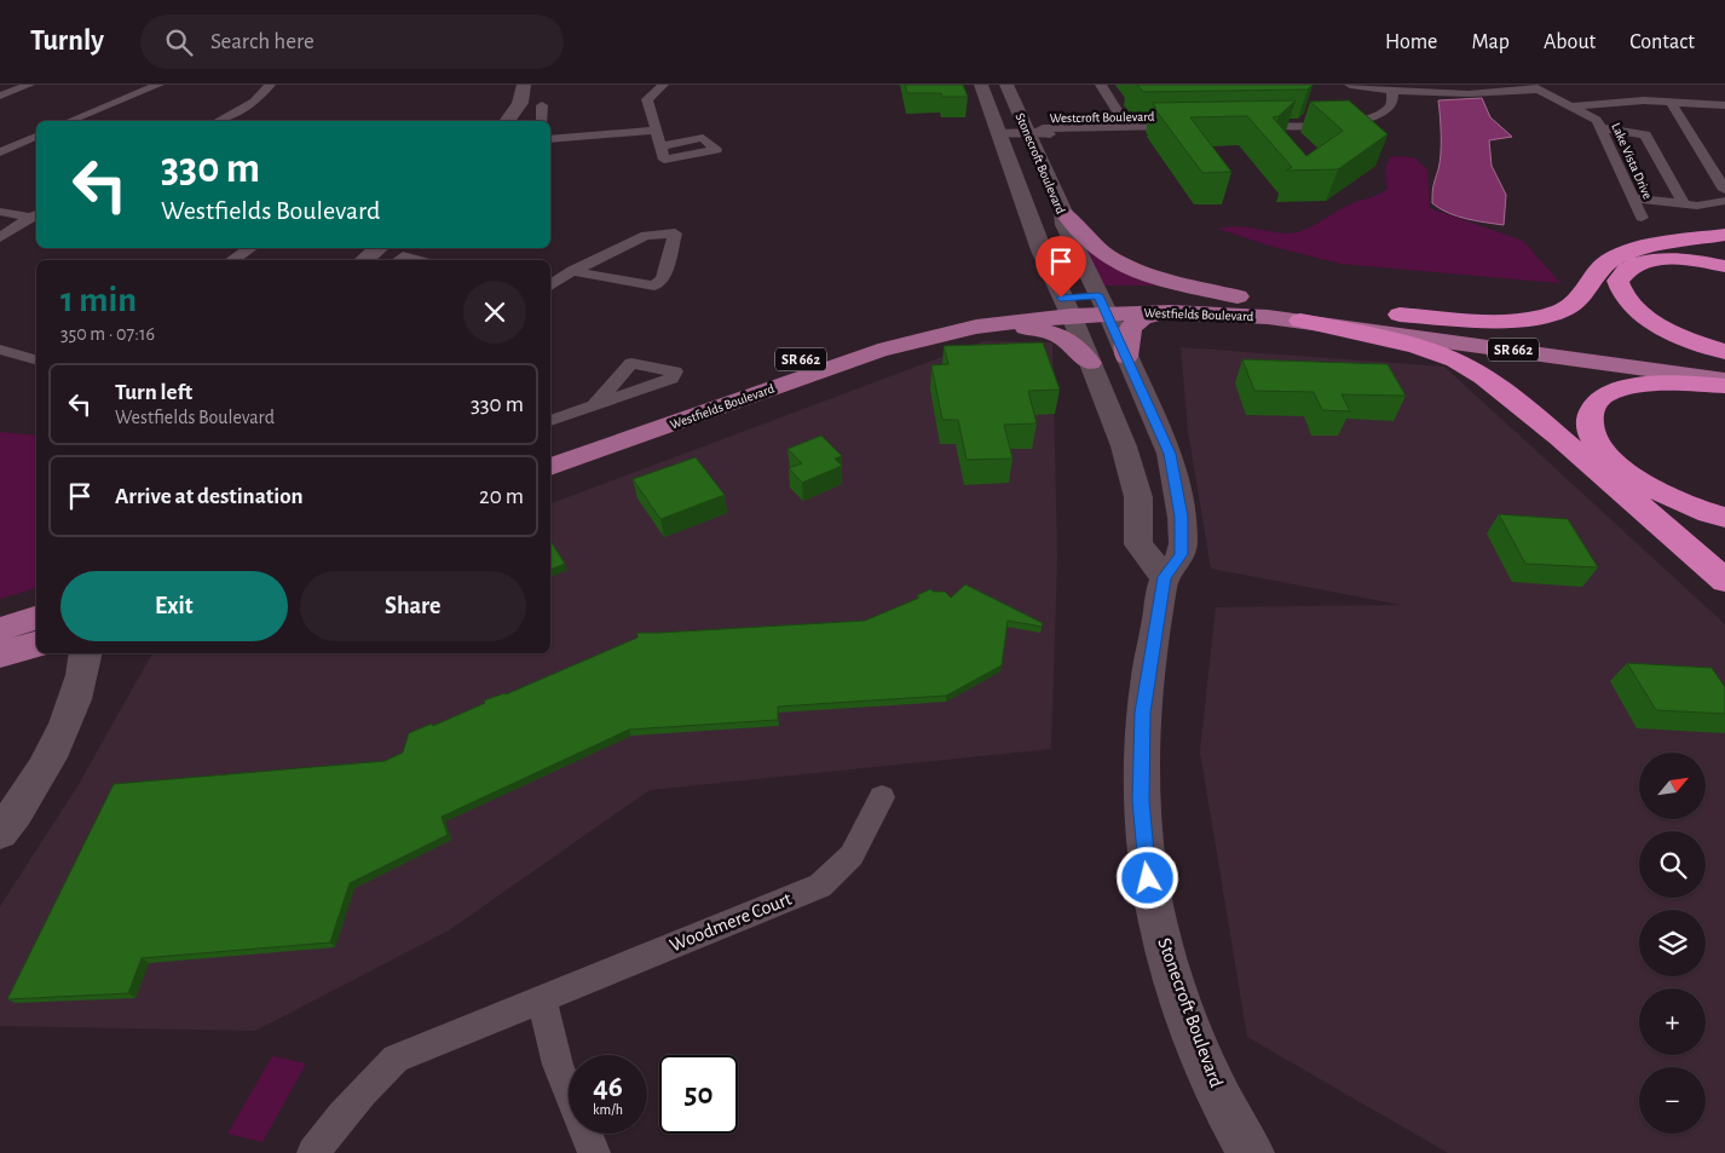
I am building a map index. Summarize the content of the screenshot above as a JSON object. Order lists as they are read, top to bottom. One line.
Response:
{"streets":{"main road":["Stonecroft Boulevard","Westfields Boulevard","SR 662"],"street":["Westcroft Boulevard","Lake Vista Drive","Woodmere Court"]},"crossings":[["Westcroft Boulevard","Stonecroft Boulevard"],["Stonecroft Boulevard","Westfields Boulevard"]],"north":"top right","page":{"header":"Turnly","search":"Search here","nav":["Home","Map","About","Contact"],"turn":["330 m","Westfields Boulevard"],"heading":["1 min","350 m · 07:16"],"list":[{"name":"Turn left","note":"Westfields Boulevard","value":"330 m"},{"name":"Arrive at destination","value":"20 m"}],"buttons":["Exit","Share"],"map_buttons":["+","−"],"speed":"46 km/h","limit":"50"}}
